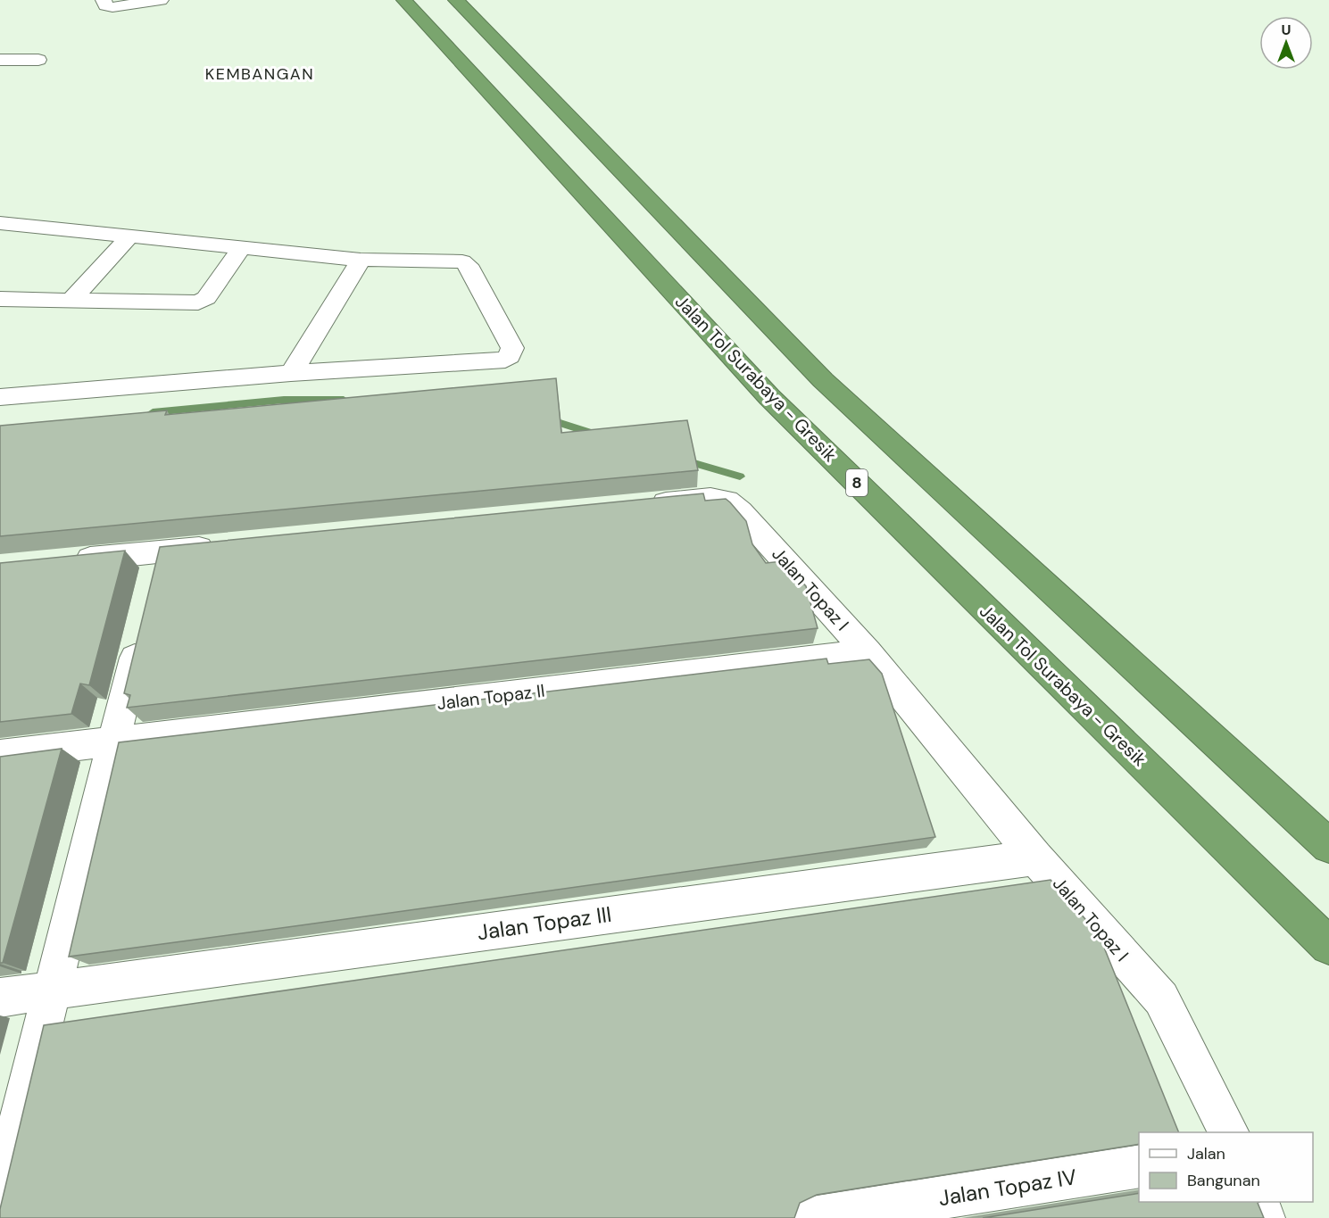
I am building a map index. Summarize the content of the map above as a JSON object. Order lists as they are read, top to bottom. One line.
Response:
{"streets":{"highway":["Jalan Tol Surabaya - Gresik","8"],"street":["Jalan Topaz I","Jalan Topaz II","Jalan Topaz III","Jalan Topaz IV"]},"crossings":[["Jalan Topaz I","Jalan Topaz II"],["Jalan Topaz I","Jalan Topaz III"]],"districts":["KEMBANGAN"],"legend":["Jalan","Bangunan"],"north":"top"}
